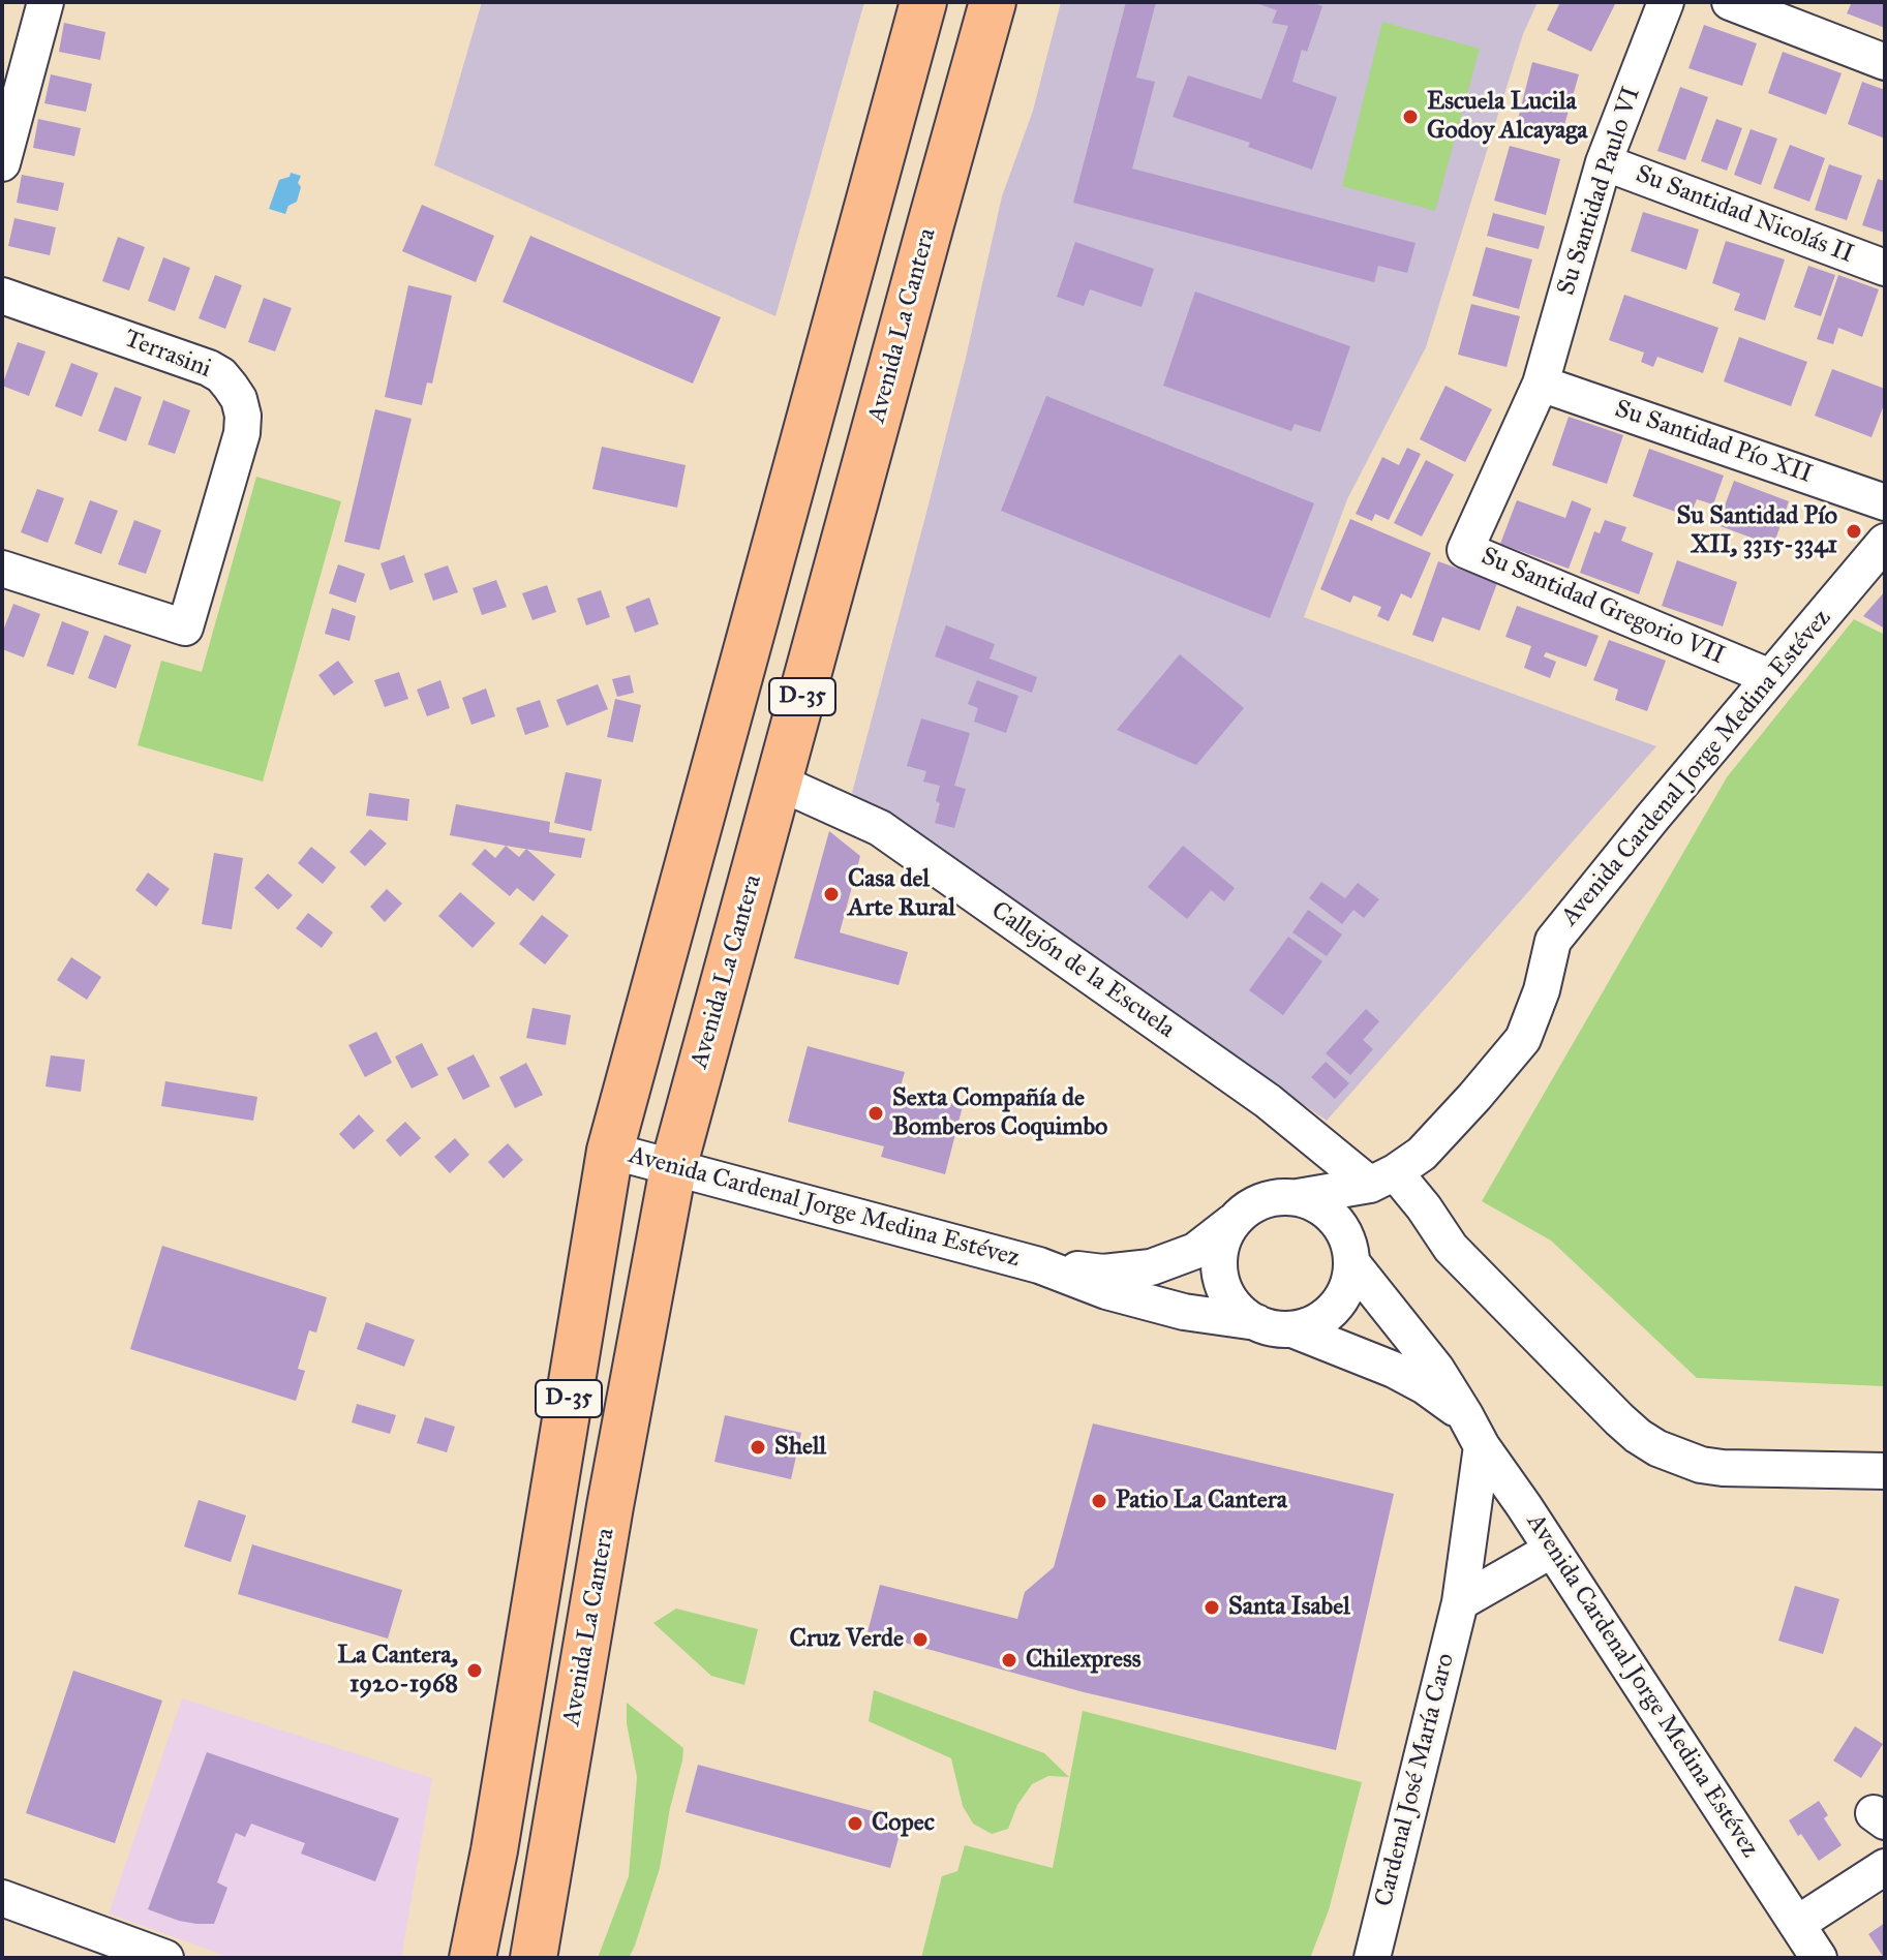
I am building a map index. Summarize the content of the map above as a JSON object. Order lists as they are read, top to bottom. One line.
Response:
{"streets":{"highway":["Avenida La Cantera","D-35"],"street":["Su Santidad Paulo VI","Su Santidad Nicolás II","Terrasini","Su Santidad Pío XII","Su Santidad Gregorio VII","Avenida Cardenal Jorge Medina Estévez","Callejón de la Escuela","Cardenal José María Caro"]},"crossings":[["Su Santidad Paulo VI","Su Santidad Nicolás II"],["Su Santidad Paulo VI","Su Santidad Pío XII"],["Su Santidad Paulo VI","Su Santidad Gregorio VII"],["Avenida La Cantera","Avenida Cardenal Jorge Medina Estévez"],["Avenida La Cantera","Callejón de la Escuela"],["Su Santidad Pío XII","Su Santidad Gregorio VII"],["Su Santidad Gregorio VII","Avenida Cardenal Jorge Medina Estévez"],["D-35","Avenida Cardenal Jorge Medina Estévez"],["Avenida Cardenal Jorge Medina Estévez","Callejón de la Escuela"],["Avenida Cardenal Jorge Medina Estévez","Cardenal José María Caro"]],"places":["Escuela Lucila Godoy Alcayaga","Su Santidad Pío XII, 3315-3341","Casa del Arte Rural","Sexta Compañía de Bomberos Coquimbo","Shell","Patio La Cantera","Santa Isabel","Cruz Verde","Chilexpress","La Cantera, 1920-1968","Copec"]}
